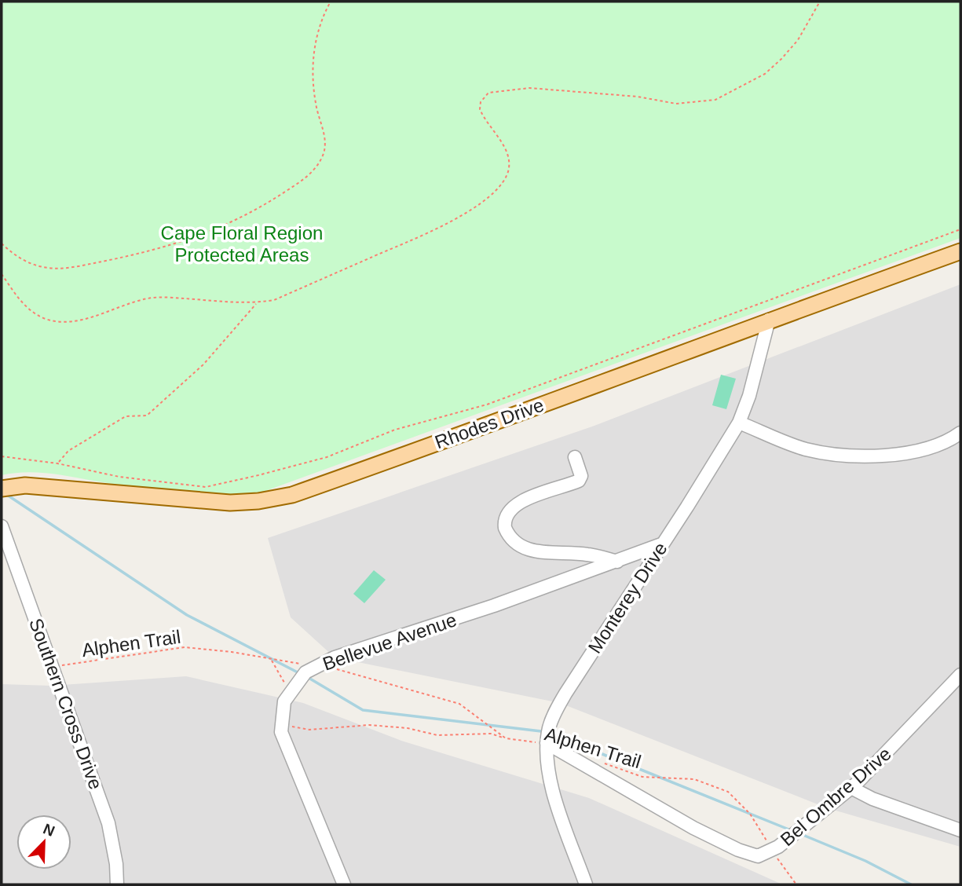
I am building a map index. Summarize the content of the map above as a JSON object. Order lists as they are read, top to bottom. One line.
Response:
{"streets":{"main road":["Rhodes Drive"],"street":["Monterey Drive","Bellevue Avenue","Southern Cross Drive","Bel Ombre Drive"],"path":["Alphen Trail"]},"crossings":[["Rhodes Drive","Monterey Drive"],["Monterey Drive","Bellevue Avenue"],["Monterey Drive","Alphen Trail"],["Monterey Drive","Bel Ombre Drive"],["Bellevue Avenue","Alphen Trail"],["Alphen Trail","Southern Cross Drive"],["Alphen Trail","Bel Ombre Drive"]],"parks":["Cape Floral Region Protected Areas"],"north":"top right"}
